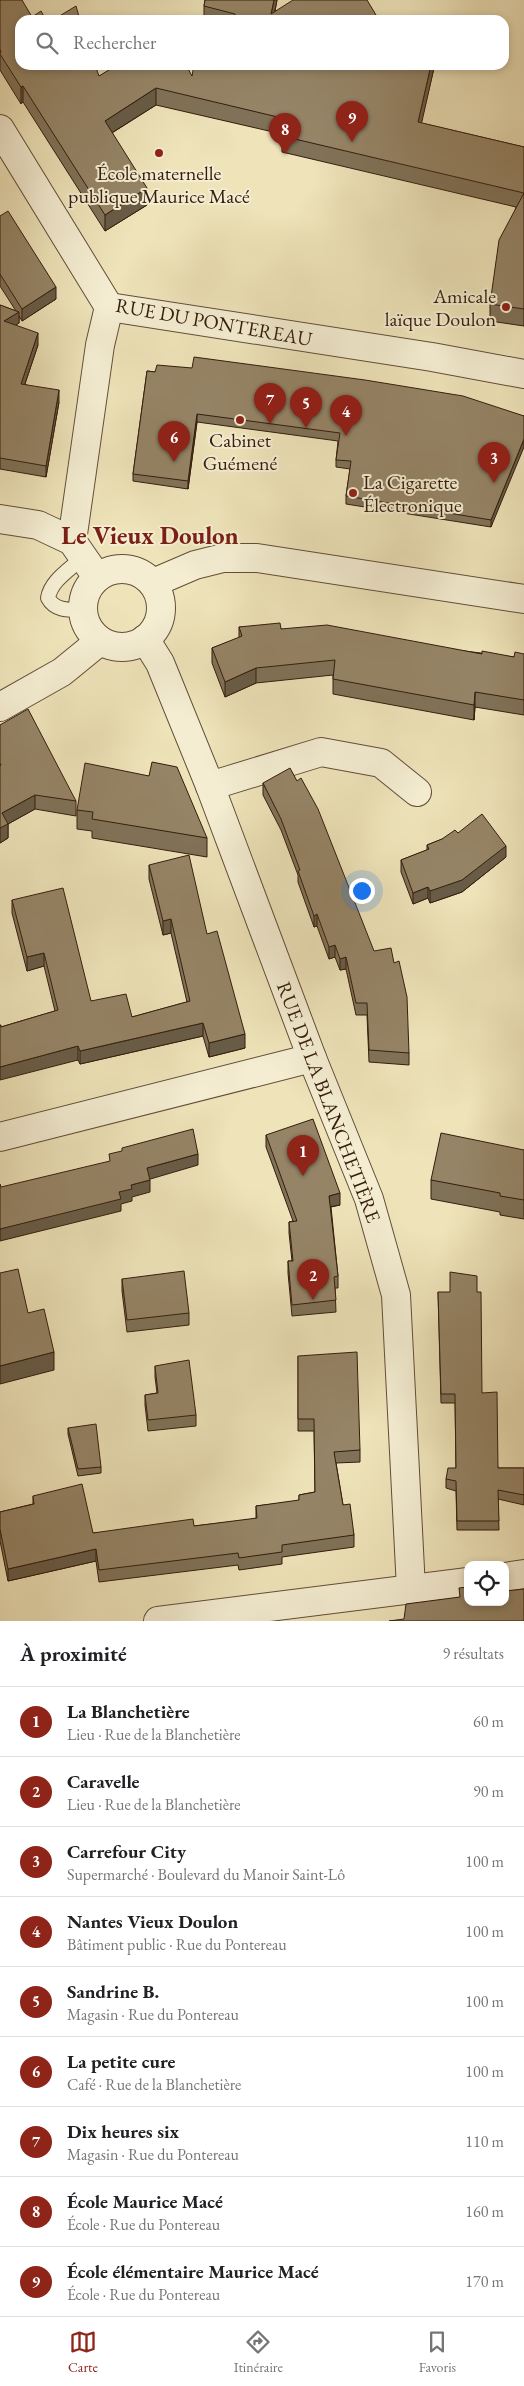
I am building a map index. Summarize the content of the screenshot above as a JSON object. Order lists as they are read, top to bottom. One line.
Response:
{"streets":{"street":["RUE DU PONTEREAU","RUE DE LA BLANCHETIÈRE"]},"districts":["Le Vieux Doulon"],"places":["École maternelle publique Maurice Macé","Amicale laïque Doulon","Cabinet Guémené","La Cigarette Électronique"],"page":{"search":"Rechercher","pins":["9","8","7","5","4","6","3","1","2"],"heading":["À proximité","9 résultats"],"list":[{"mark":"1","name":"La Blanchetière","note":"Lieu · Rue de la Blanchetière","value":"60 m"},{"mark":"2","name":"Caravelle","note":"Lieu · Rue de la Blanchetière","value":"90 m"},{"mark":"3","name":"Carrefour City","note":"Supermarché · Boulevard du Manoir Saint-Lô","value":"100 m"},{"mark":"4","name":"Nantes Vieux Doulon","note":"Bâtiment public · Rue du Pontereau","value":"100 m"},{"mark":"5","name":"Sandrine B.","note":"Magasin · Rue du Pontereau","value":"100 m"},{"mark":"6","name":"La petite cure","note":"Café · Rue de la Blanchetière","value":"100 m"},{"mark":"7","name":"Dix heures six","note":"Magasin · Rue du Pontereau","value":"110 m"},{"mark":"8","name":"École Maurice Macé","note":"École · Rue du Pontereau","value":"160 m"},{"mark":"9","name":"École élémentaire Maurice Macé","note":"École · Rue du Pontereau","value":"170 m"}],"nav":["Carte","Itinéraire","Favoris"]}}
